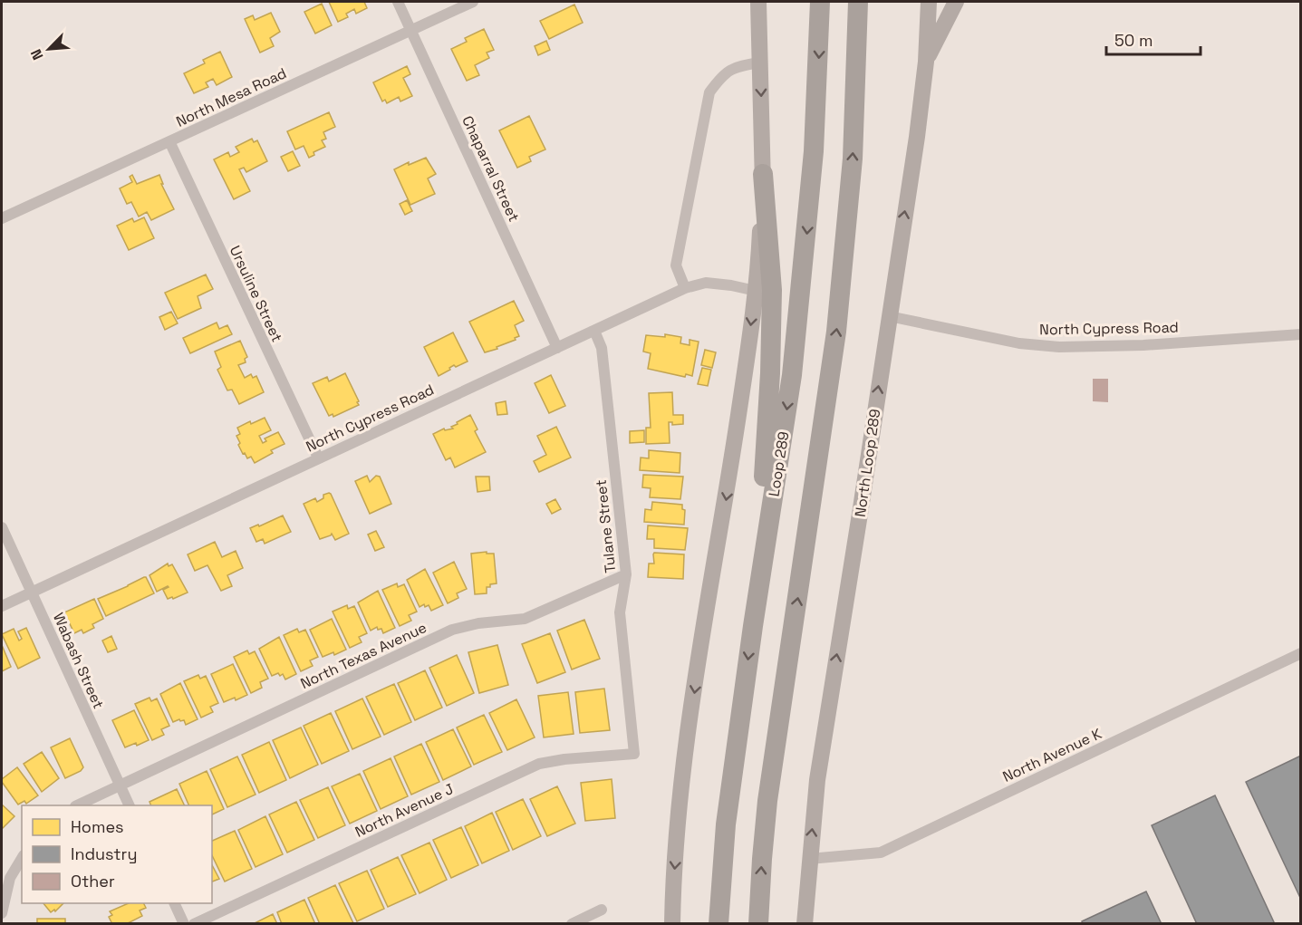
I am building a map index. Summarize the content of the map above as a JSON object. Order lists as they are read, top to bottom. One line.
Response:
{"streets":{"highway":["Loop 289"],"main road":["North Loop 289"],"street":["North Mesa Road","Chaparral Street","Ursuline Street","North Cypress Road","Tulane Street","North Texas Avenue","Wabash Street","North Avenue K","North Avenue J"]},"crossings":[["North Mesa Road","Chaparral Street"],["North Mesa Road","Ursuline Street"],["Chaparral Street","North Cypress Road"],["Ursuline Street","North Cypress Road"],["North Cypress Road","North Loop 289"],["North Cypress Road","Tulane Street"],["North Cypress Road","Wabash Street"],["North Loop 289","North Avenue K"],["Tulane Street","North Texas Avenue"],["Tulane Street","North Avenue J"],["North Texas Avenue","Wabash Street"]],"legend":["Homes","Industry","Other"],"scale_bar":"50 m","north":"bottom left"}
